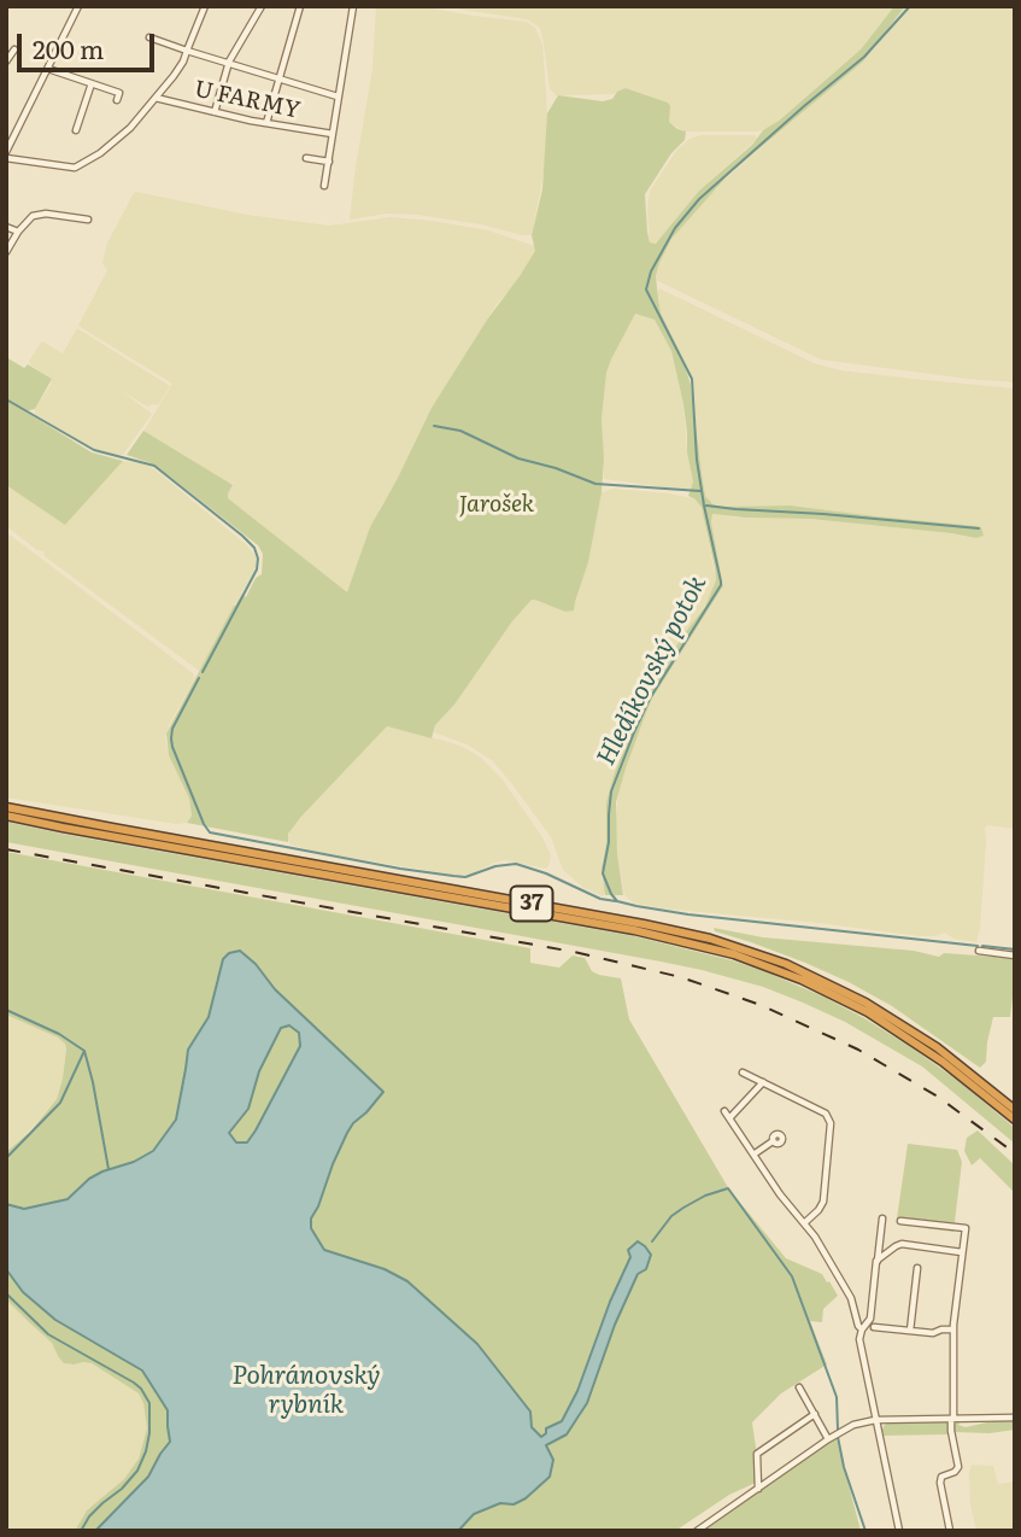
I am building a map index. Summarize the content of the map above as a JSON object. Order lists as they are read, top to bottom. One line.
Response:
{"streets":{"highway":["37"],"street":["U FARMY"]},"water":["Hledíkovský potok","Pohránovský rybník"],"parks":["Jarošek"],"scale_bar":"200 m"}
